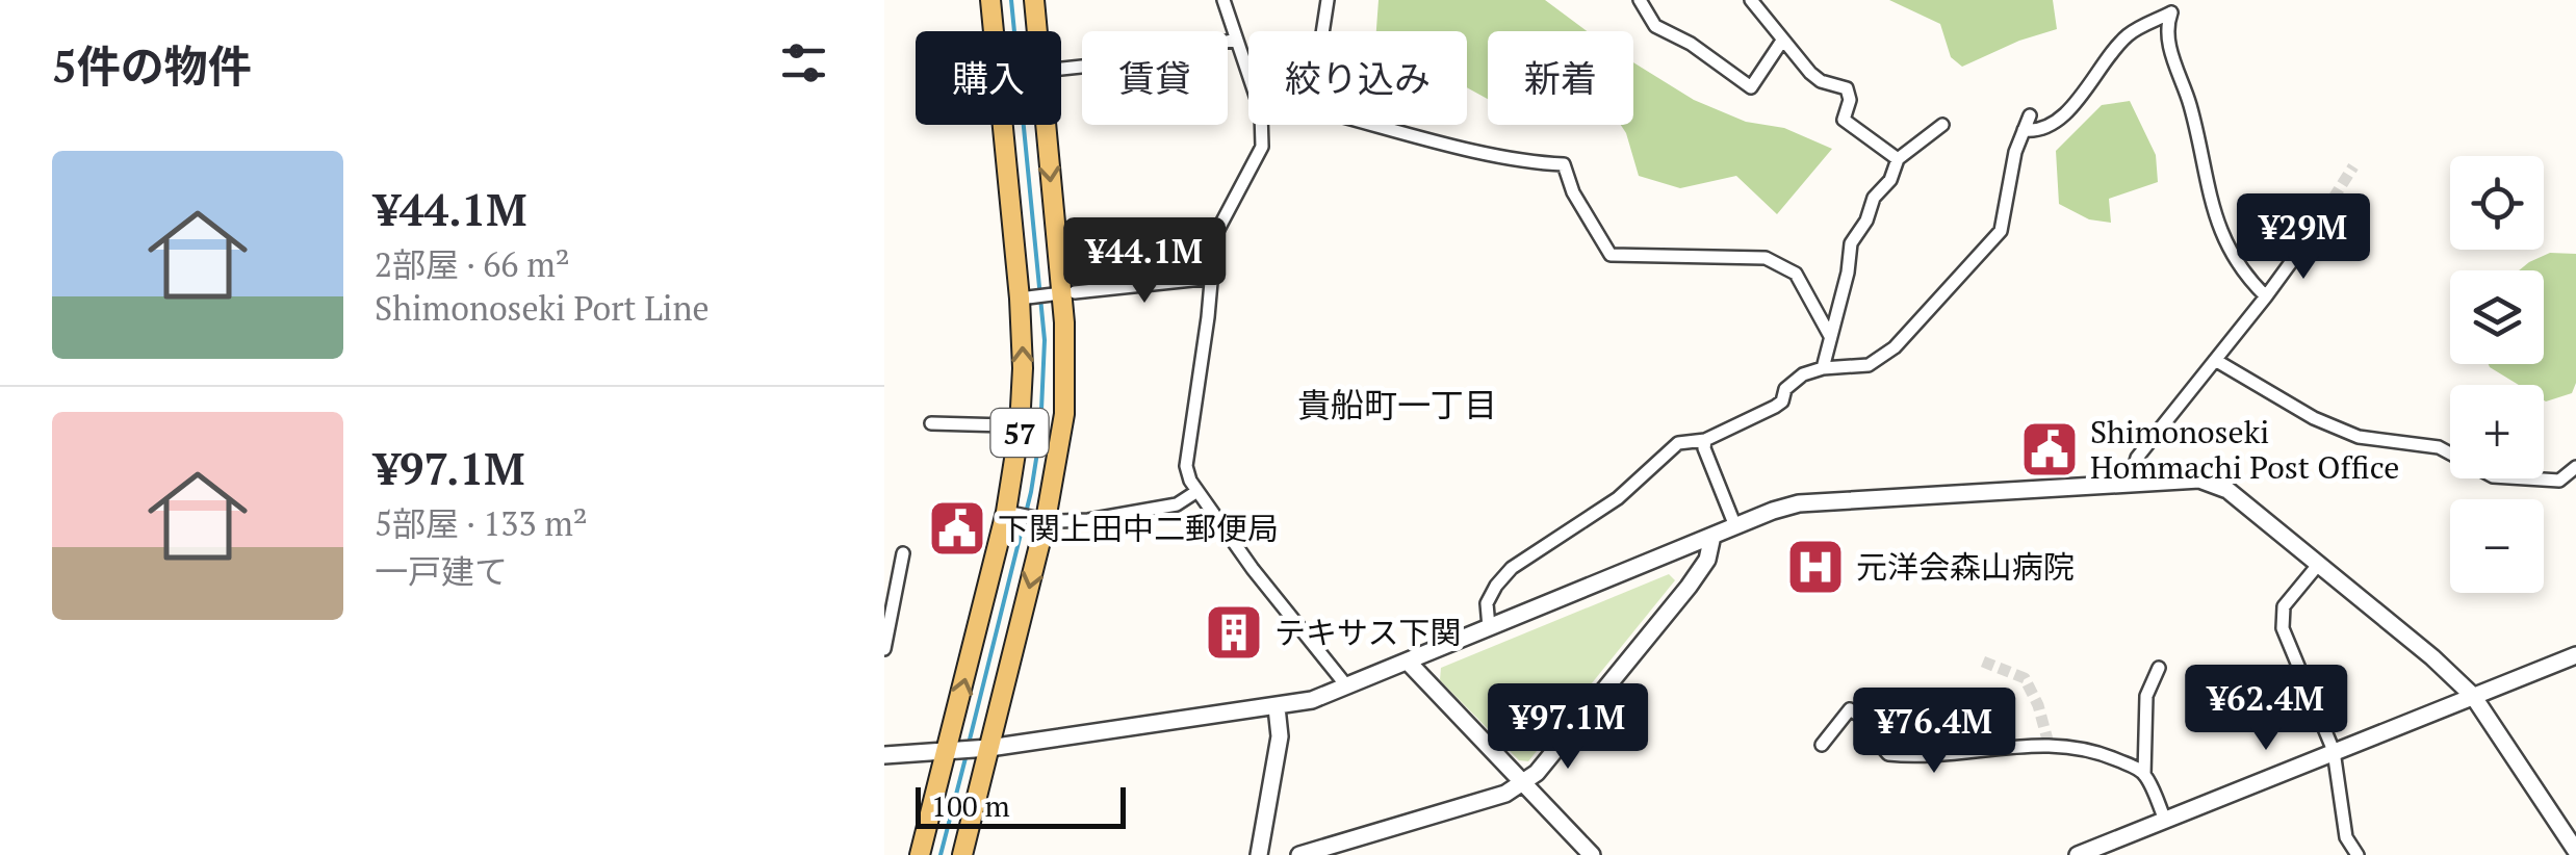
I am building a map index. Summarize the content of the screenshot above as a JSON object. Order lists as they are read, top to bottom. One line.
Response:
{"streets":{"main road":["57"]},"districts":["貴船町一丁目"],"places":{"public building":["Shimonoseki Hommachi Post Office","下関上田中二郵便局"],"hospital":["元洋会森山病院"],"building":["テキサス下関"]},"scale_bar":"100 m","page":{"heading":"5件の物件","chip":["購入","賃貸","絞り込み","新着"],"list":[{"name":"¥44.1M","note":"2部屋 · 66 m² · Shimonoseki Port Line"},{"name":"¥97.1M","note":"5部屋 · 133 m² · 一戸建て"}],"map_buttons":["+","−"],"price":["¥29M","¥44.1M","¥62.4M","¥97.1M","¥76.4M"],"scale":"100 m"}}
